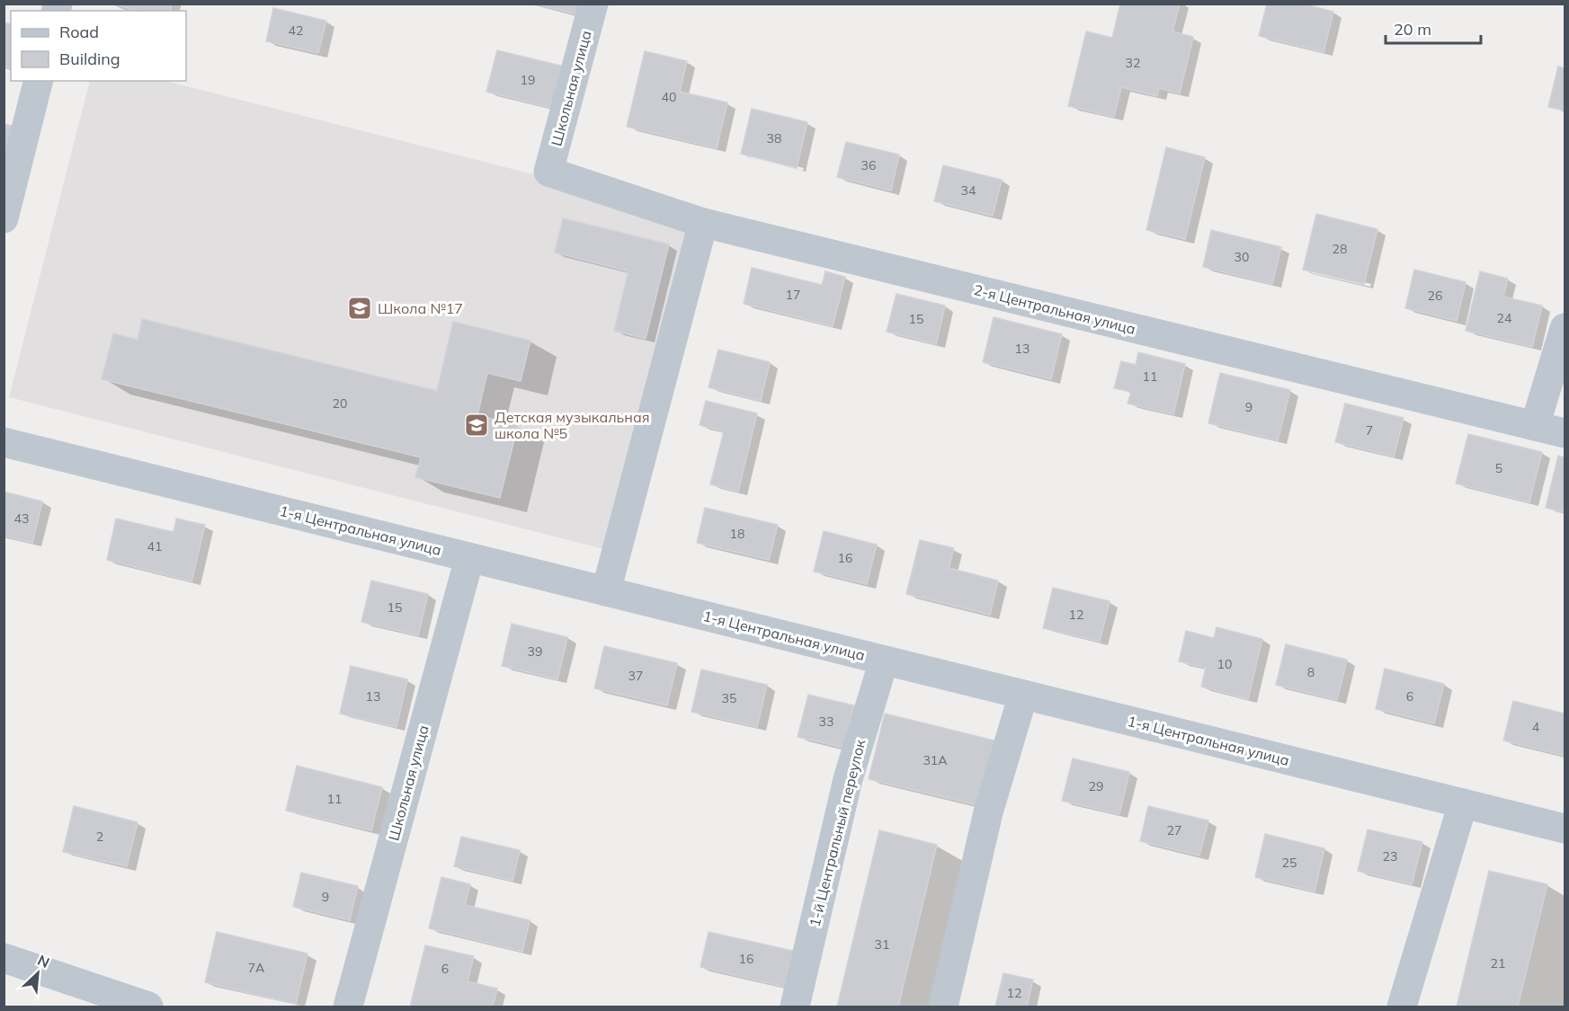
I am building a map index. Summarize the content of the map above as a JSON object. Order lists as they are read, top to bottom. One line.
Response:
{"streets":{"street":["Школьная улица","2-я Центральная улица","1-я Центральная улица","1-й Центральный переулок"]},"crossings":[["Школьная улица","2-я Центральная улица"],["Школьная улица","1-я Центральная улица"],["1-я Центральная улица","1-й Центральный переулок"]],"places":{"school or university":["Школа №17","Детская музыкальная школа №5"]},"house_numbers":["42","32","19","40","38","36","34","28","30","17","26","24","15","13","11","20","9","7","5","43","18","41","16","15","12","39","10","8","37","13","6","35","33","4","31А","29","11","27","2","23","25","9","31","16","21","7А","6","12"],"legend":["Road","Building"],"scale_bar":"20 m","north":"top right"}
